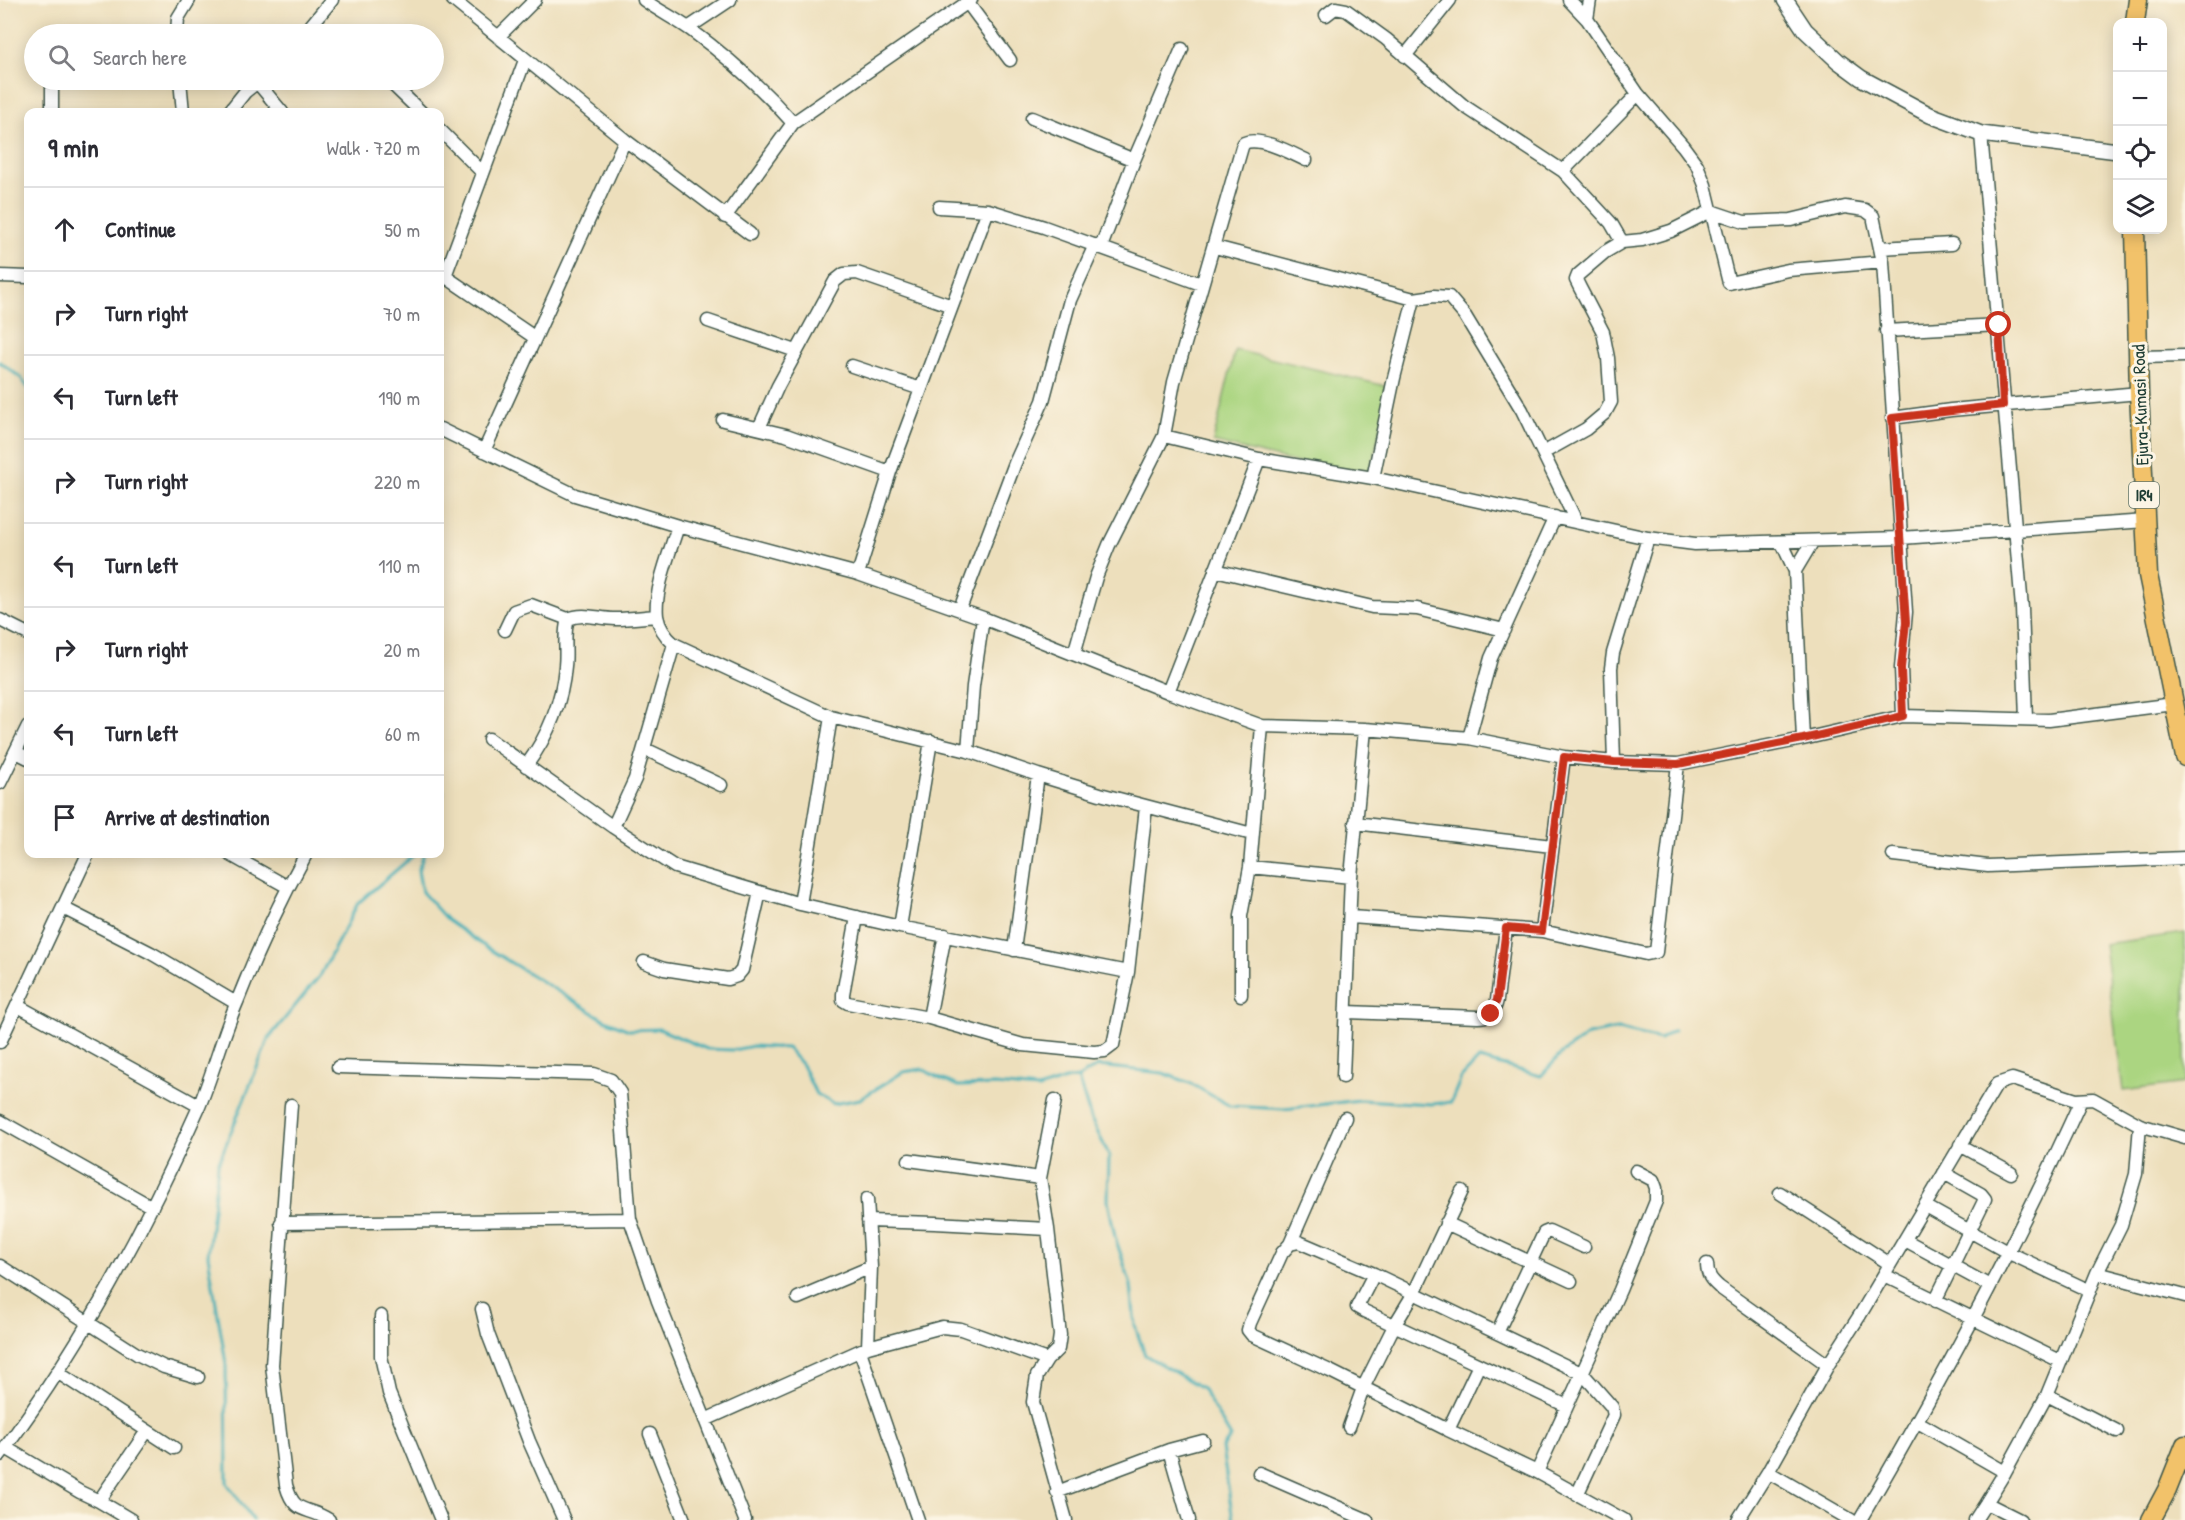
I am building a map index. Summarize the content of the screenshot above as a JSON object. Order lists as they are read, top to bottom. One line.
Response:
{"streets":{"main road":["Ejura-Kumasi Road","IR4"]},"page":{"map_buttons":["+","−"],"search":"Search here","heading":["9 min","Walk · 720 m"],"list":[["Continue","50 m"],["Turn right","70 m"],["Turn left","190 m"],["Turn right","220 m"],["Turn left","110 m"],["Turn right","20 m"],["Turn left","60 m"],"Arrive at destination"]}}
